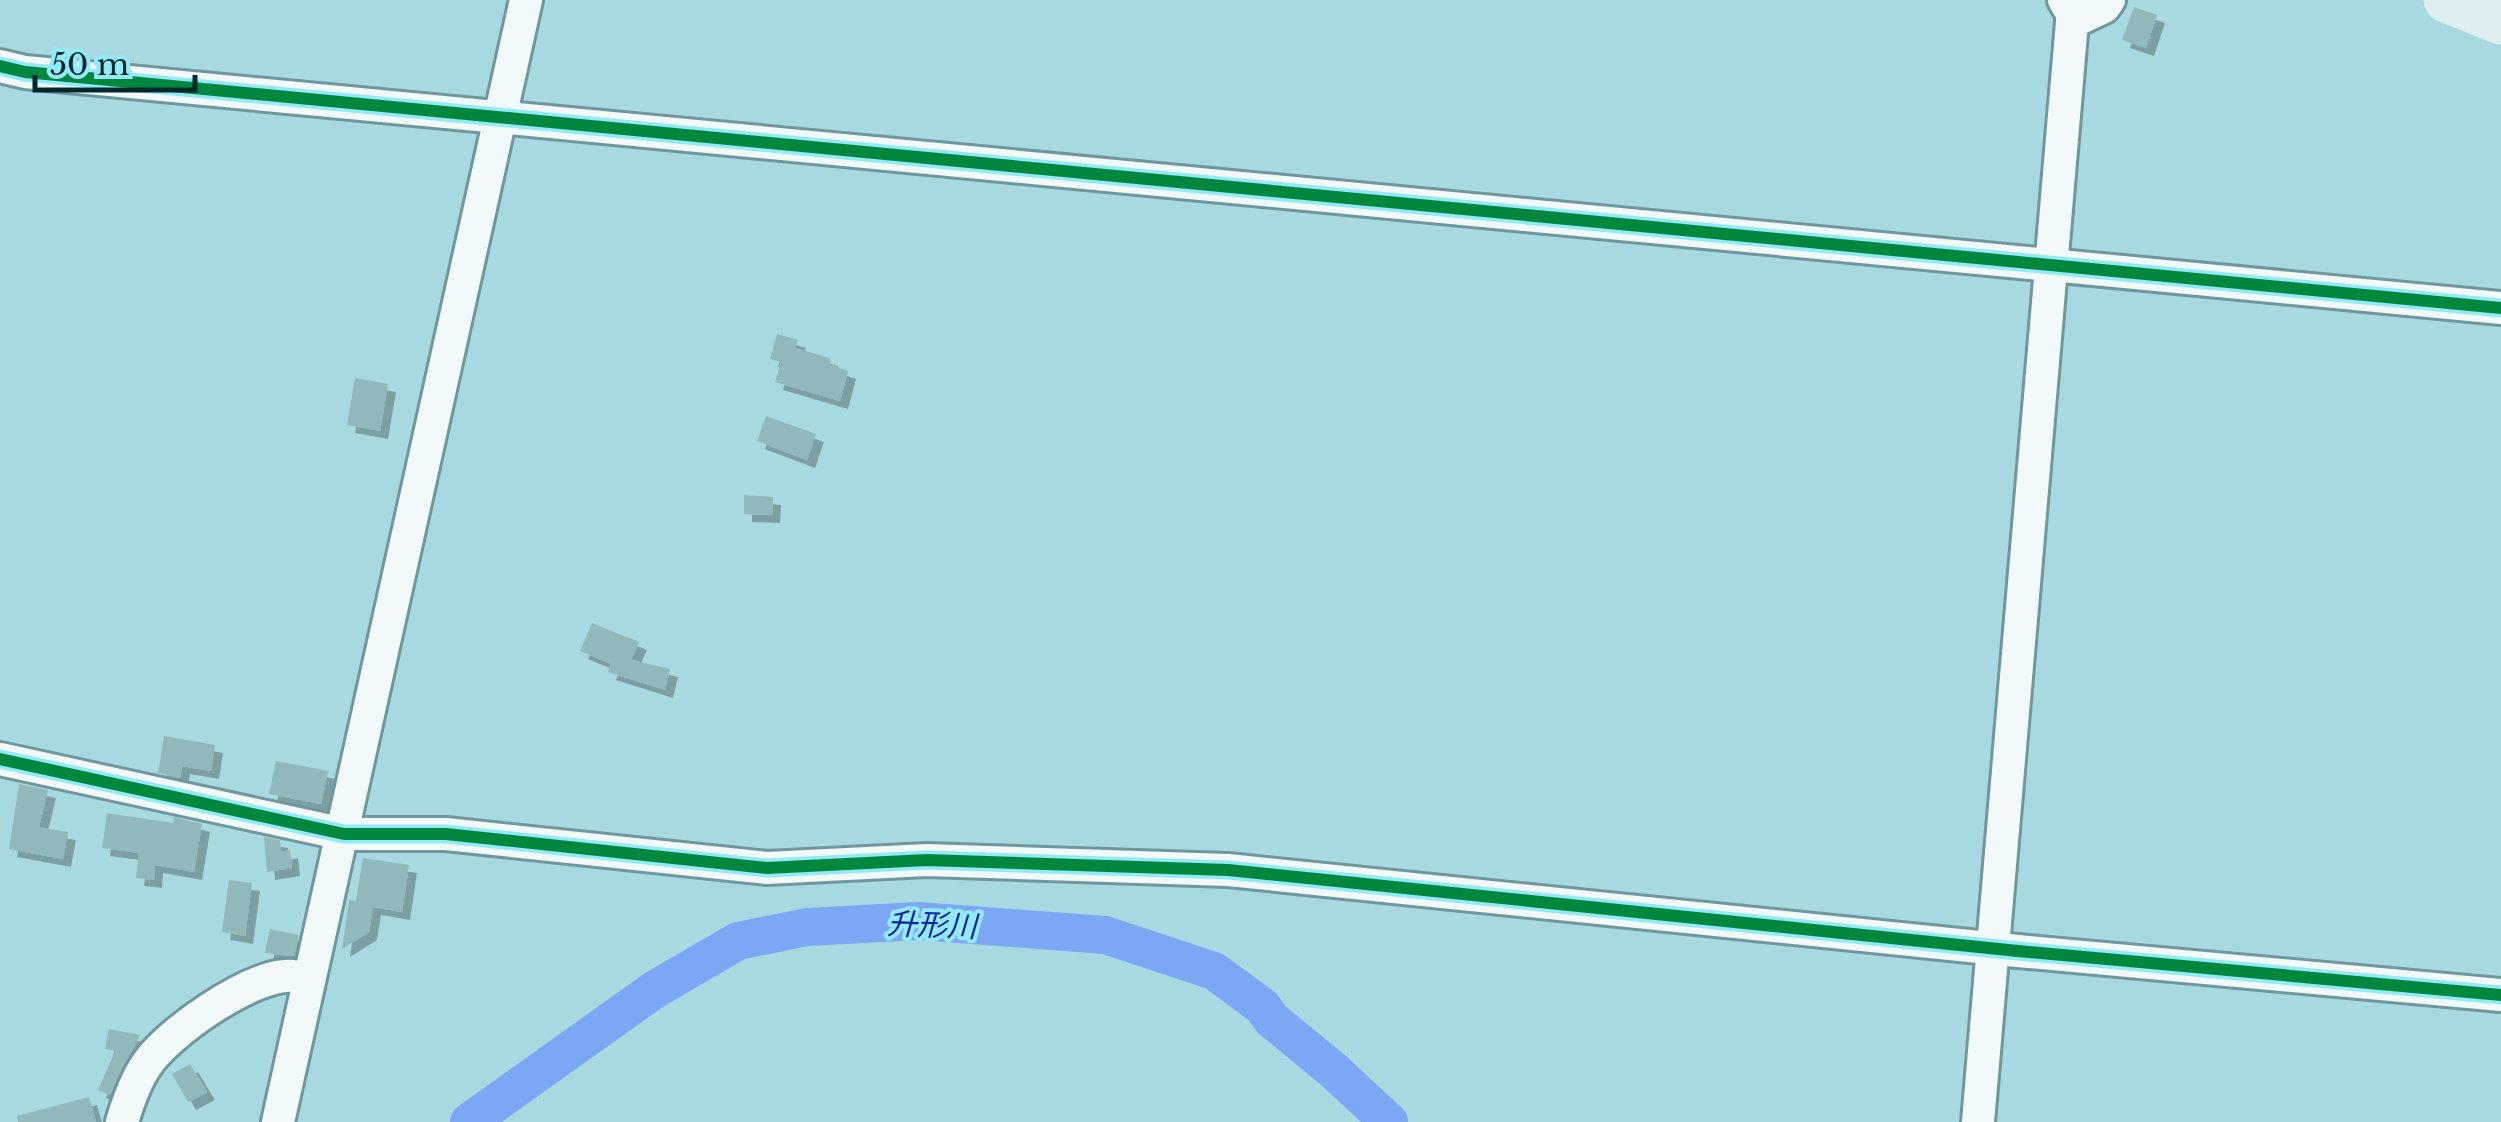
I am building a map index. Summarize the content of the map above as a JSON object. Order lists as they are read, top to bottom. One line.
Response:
{"water":["升形川"],"scale_bar":"50 m"}
